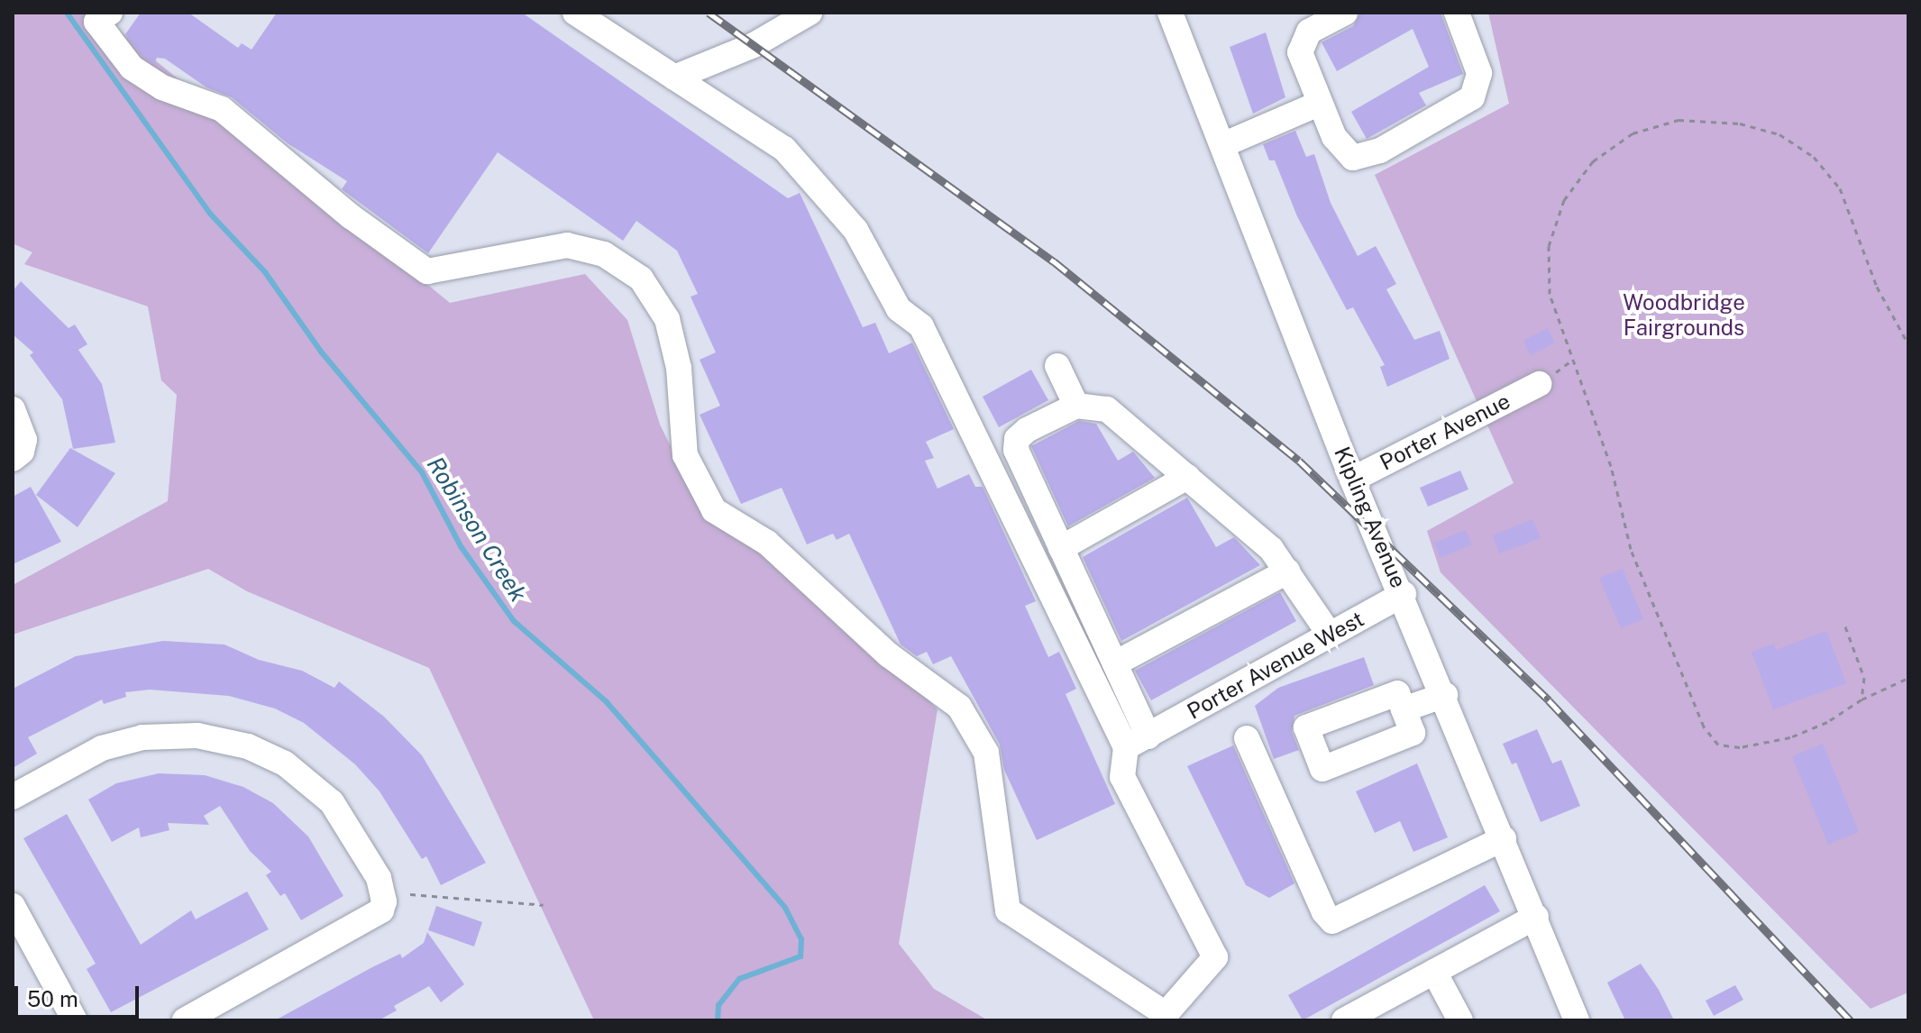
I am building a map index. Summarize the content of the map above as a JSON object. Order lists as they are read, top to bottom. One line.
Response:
{"streets":{"street":["Porter Avenue","Kipling Avenue","Porter Avenue West"]},"crossings":[["Porter Avenue","Kipling Avenue"],["Kipling Avenue","Porter Avenue West"]],"water":["Robinson Creek"],"parks":["Woodbridge Fairgrounds"],"scale_bar":"50 m"}
